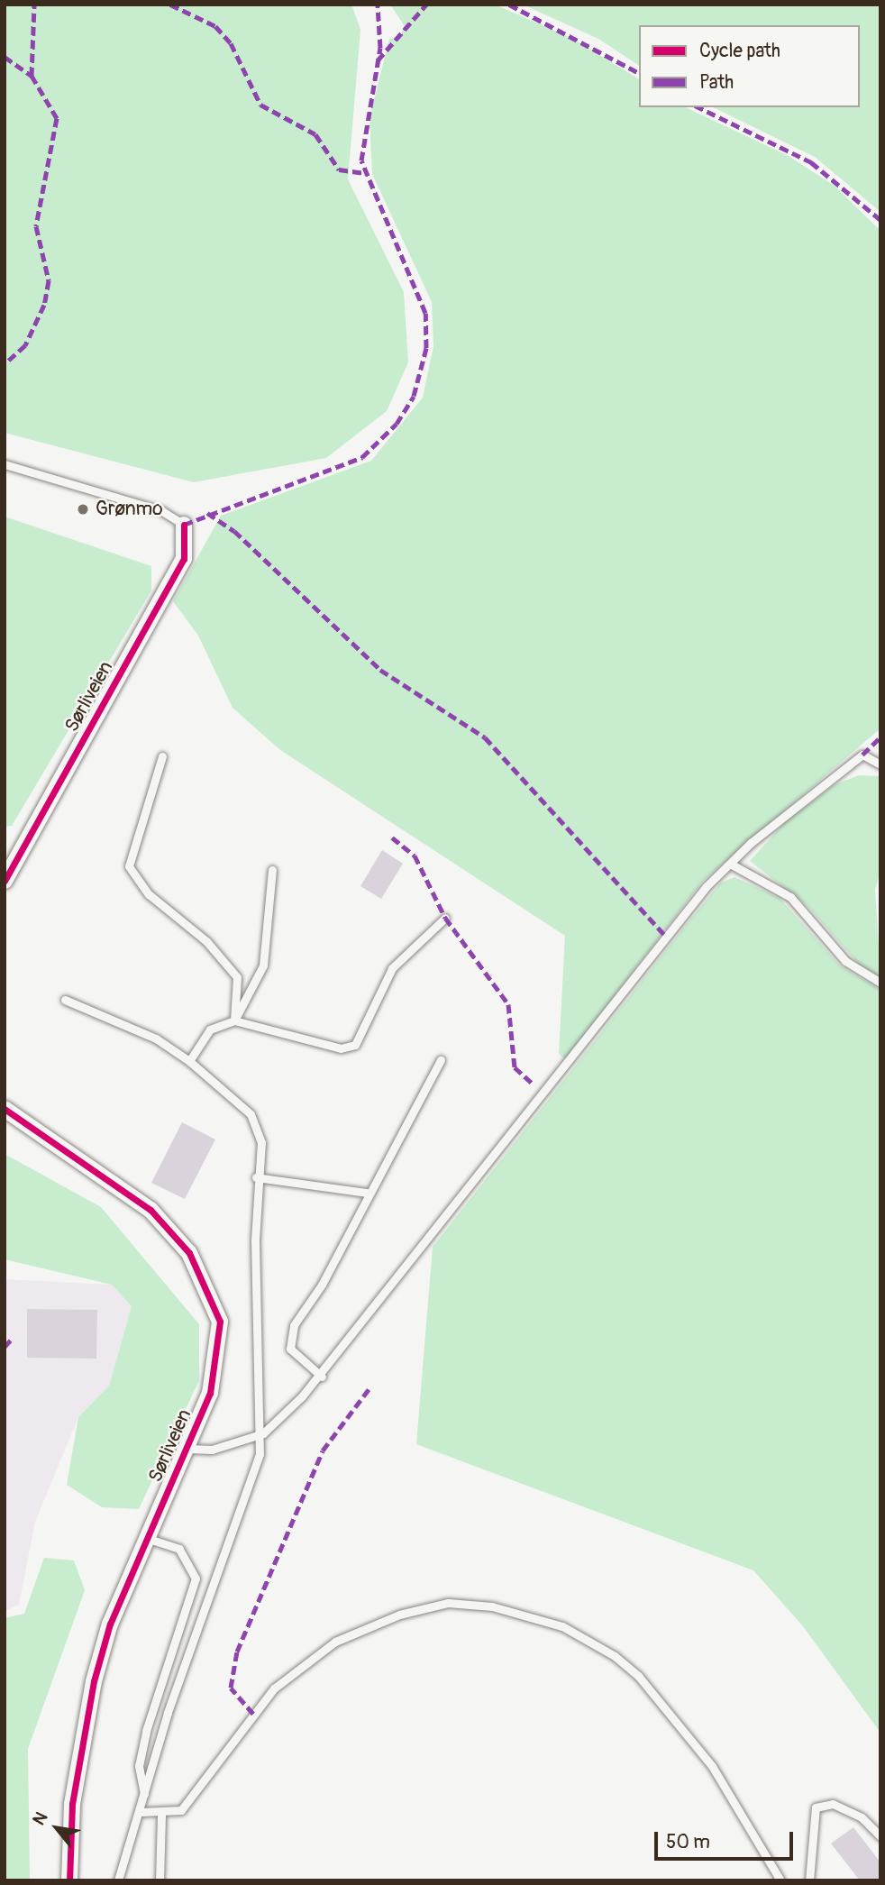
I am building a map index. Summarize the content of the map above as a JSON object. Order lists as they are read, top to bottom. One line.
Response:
{"streets":{"street":["Sørliveien"]},"places":["Grønmo"],"legend":["Cycle path","Path"],"scale_bar":"50 m","north":"top left"}
